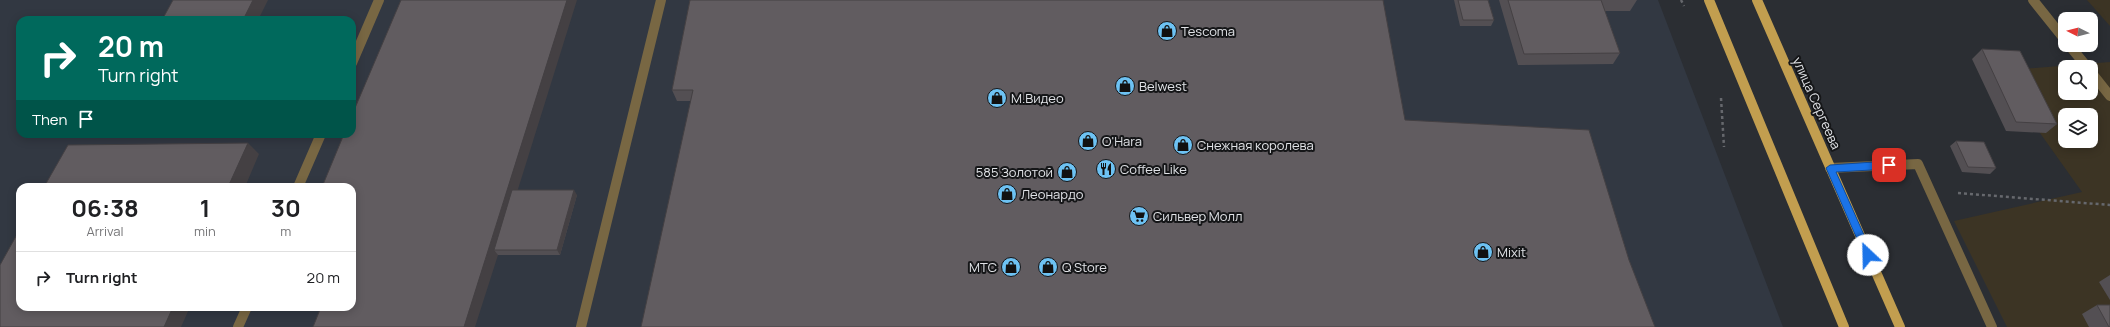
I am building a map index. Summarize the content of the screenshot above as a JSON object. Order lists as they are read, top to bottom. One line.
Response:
{"streets":{"main road":["улица Сергеева"]},"places":{"shop":["Tescoma","Belwest","М.Видео","O'Hara","Снежная королева","585 Золотой","Леонардо","Mixit","МТС","Q Store"],"restaurant":["Coffee Like"],"supermarket":["Сильвер Молл"]},"north":"left","page":{"turn":["20 m","Turn right"],"then":"Then","eta":["06:38","Arrival","1","min","30","m"],"list":[{"name":"Turn right","value":"20 m"}]}}
